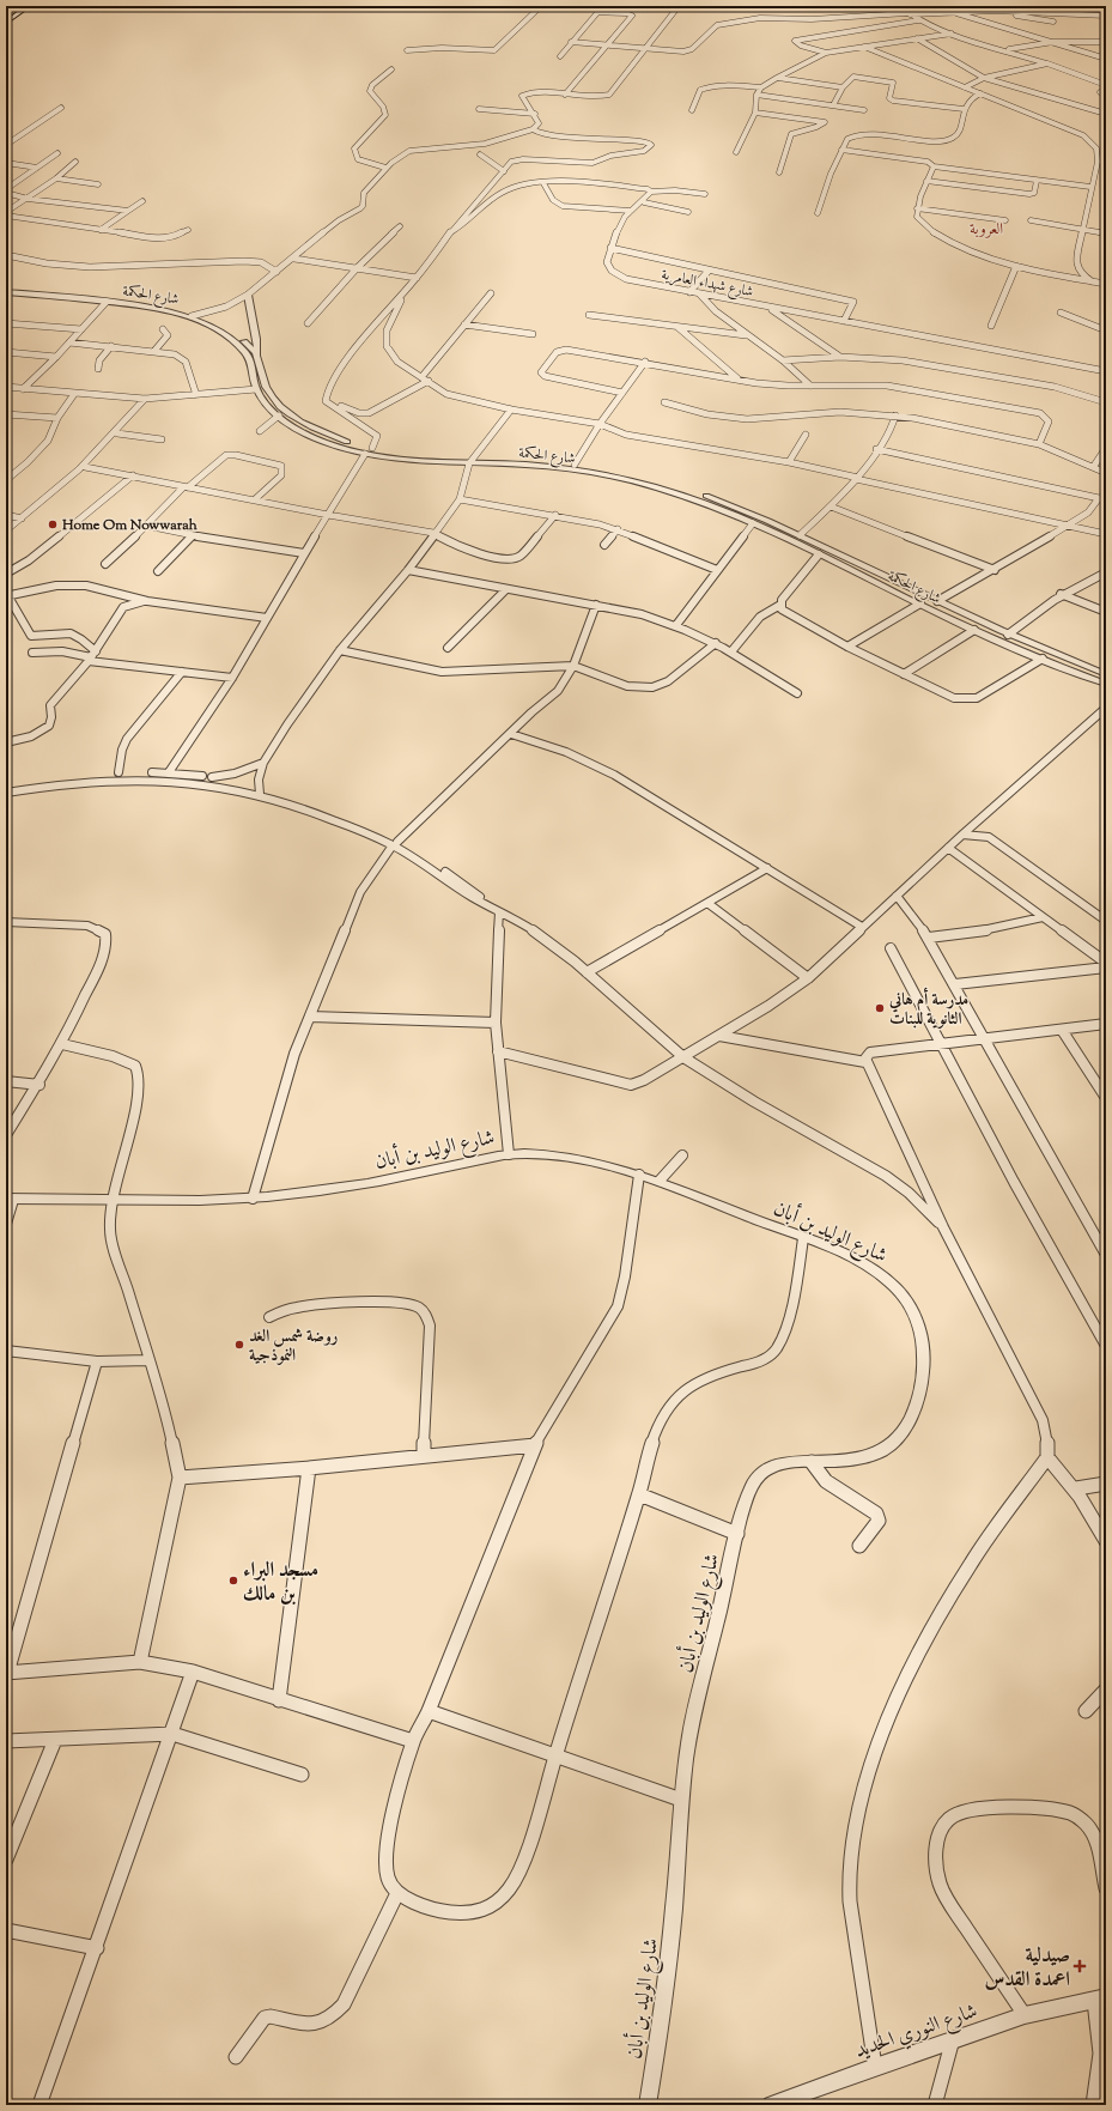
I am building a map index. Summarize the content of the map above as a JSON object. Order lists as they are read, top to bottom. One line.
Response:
{"streets":{"street":["شارع شهداء العامرية","شارع الحكمة","شارع الوليد بن أبان","شارع النوري الحديد"]},"districts":["العروبة"],"places":{"other":["Home Om Nowwarah","مدرسة أم هاني الثانوية للبنات","روضة شمس الغد النموذجية","مسجد البراء بن مالك"],"health":["صيدلية اعمدة القدس"]}}
